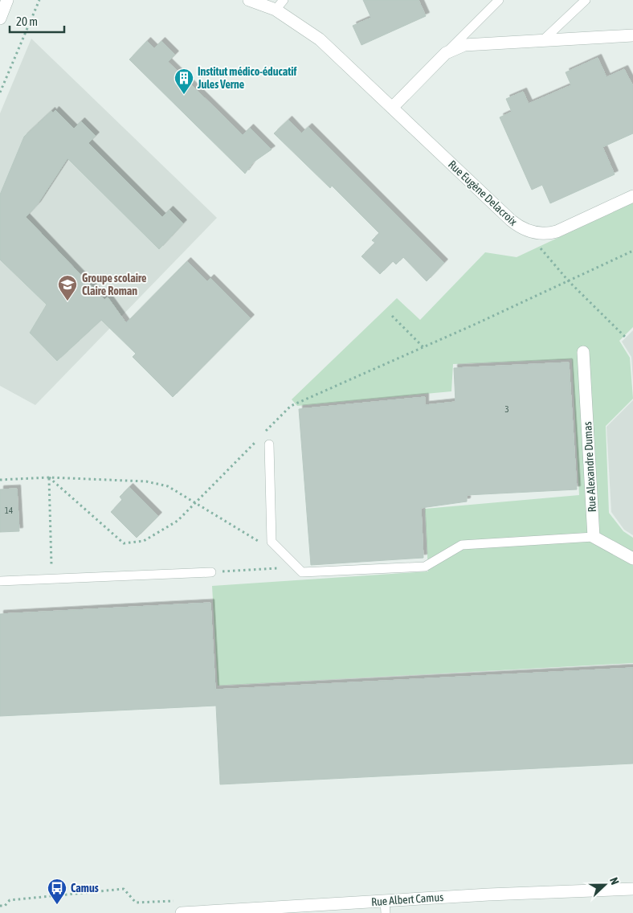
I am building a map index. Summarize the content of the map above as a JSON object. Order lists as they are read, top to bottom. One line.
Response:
{"streets":{"street":["Rue Eugène Delacroix","Rue Alexandre Dumas","Rue Albert Camus"]},"places":{"building":["Institut médico-éducatif Jules Verne"],"school or university":["Groupe scolaire Claire Roman"],"bus stop":["Camus"]},"house_numbers":["3","14"],"scale_bar":"20 m","north":"right"}
